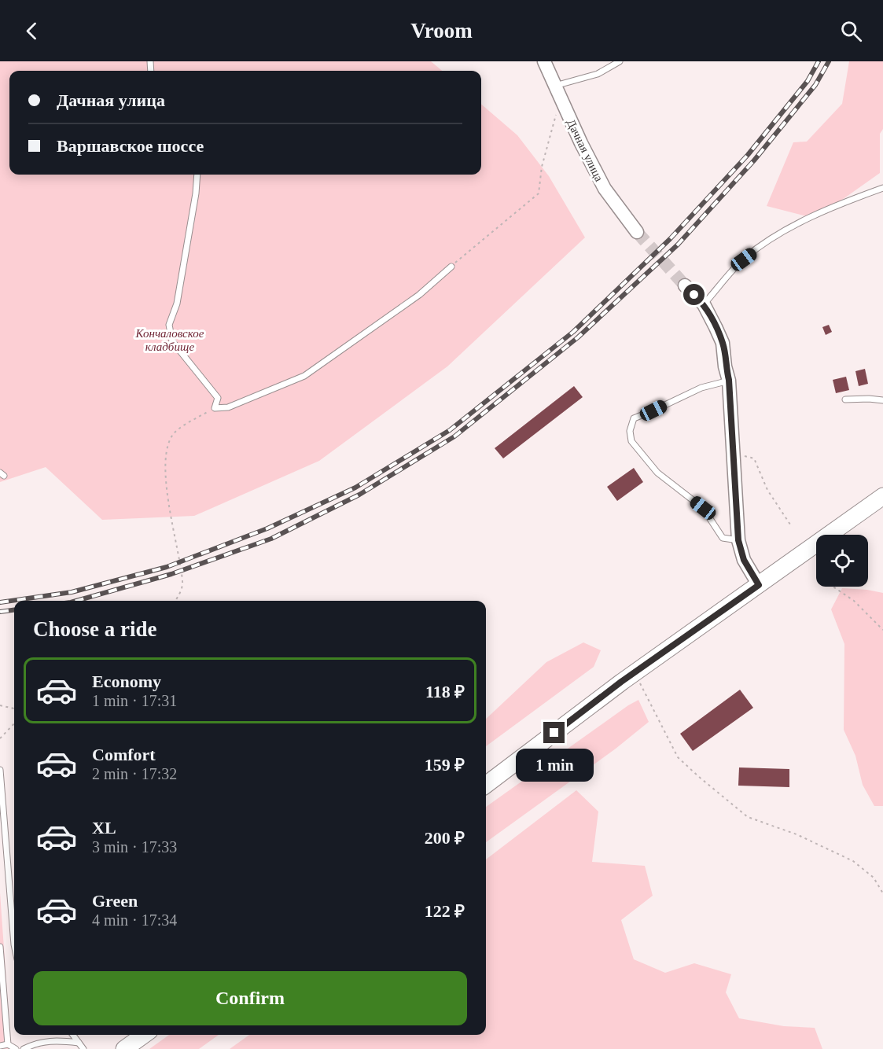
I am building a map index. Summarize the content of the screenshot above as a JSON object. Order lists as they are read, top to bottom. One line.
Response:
{"streets":{"street":["Дачная улица"]},"parks":["Кончаловское кладбище"],"page":{"header":"Vroom","banner":["Дачная улица","Варшавское шоссе"],"heading":"Choose a ride","list":[{"name":"Economy","note":"1 min · 17:31","value":"118 ₽"},{"name":"Comfort","note":"2 min · 17:32","value":"159 ₽"},{"name":"XL","note":"3 min · 17:33","value":"200 ₽"},{"name":"Green","note":"4 min · 17:34","value":"122 ₽"}],"bubble":"1 min","buttons":"Confirm"}}
